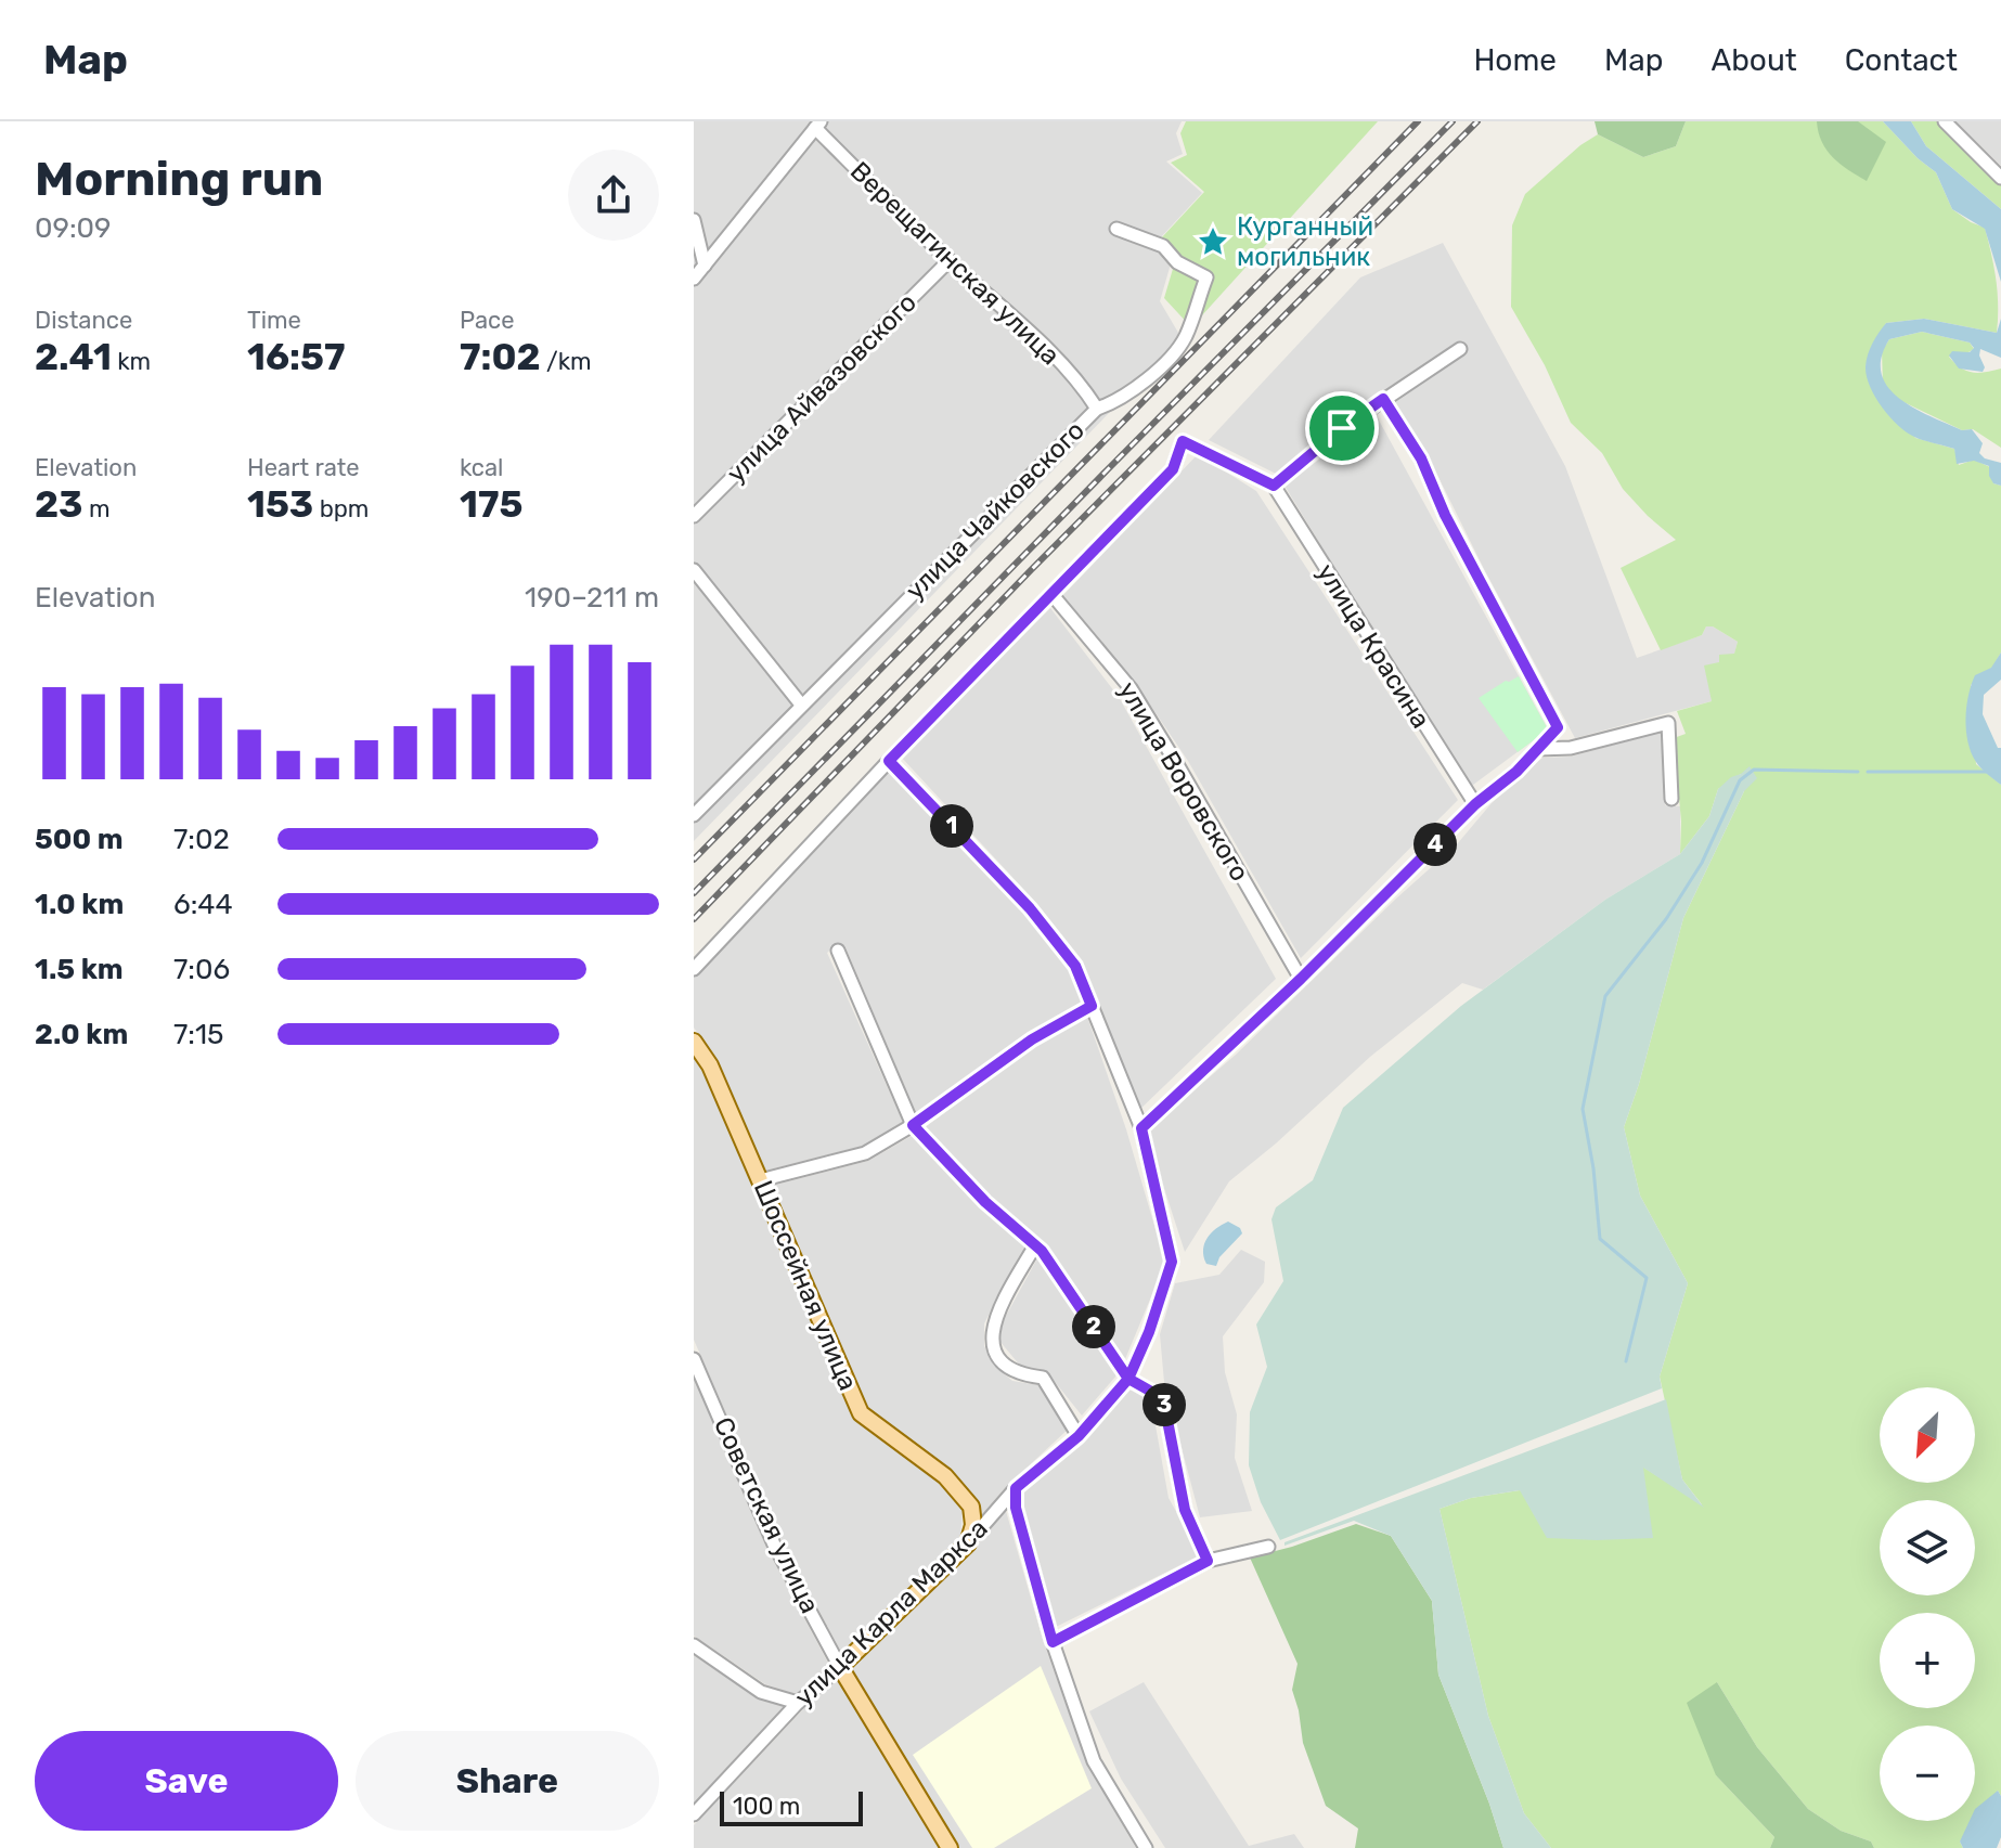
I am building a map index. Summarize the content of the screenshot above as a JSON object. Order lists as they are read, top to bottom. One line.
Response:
{"streets":{"main road":["Шоссейная улица","Советская улица","улица Карла Маркса"],"street":["Верещагинская улица","улица Айвазовского","улица Чайковского","улица Красина","улица Воровского"]},"crossings":[["Верещагинская улица","улица Айвазовского"],["Верещагинская улица","улица Чайковского"],["Шоссейная улица","улица Карла Маркса"],["Советская улица","улица Карла Маркса"]],"places":{"place":["Курганный могильник"]},"scale_bar":"100 m","north":"bottom left","page":{"header":"Map","nav":["Home","Map","About","Contact"],"heading":["Morning run","09:09"],"stats":[["Distance","2.41 km"],["Time","16:57"],["Pace","7:02 /km"],["Elevation","23 m"],["Heart rate","153 bpm"],["kcal","175"]],"chart":["Elevation","190–211 m"],"pins":["1","4","2","3"],"list":[{"name":"500 m","note":"7:02"},{"name":"1.0 km","note":"6:44"},{"name":"1.5 km","note":"7:06"},{"name":"2.0 km","note":"7:15"}],"map_buttons":["+","−"],"buttons":["Save","Share"],"scale":"100 m"}}
